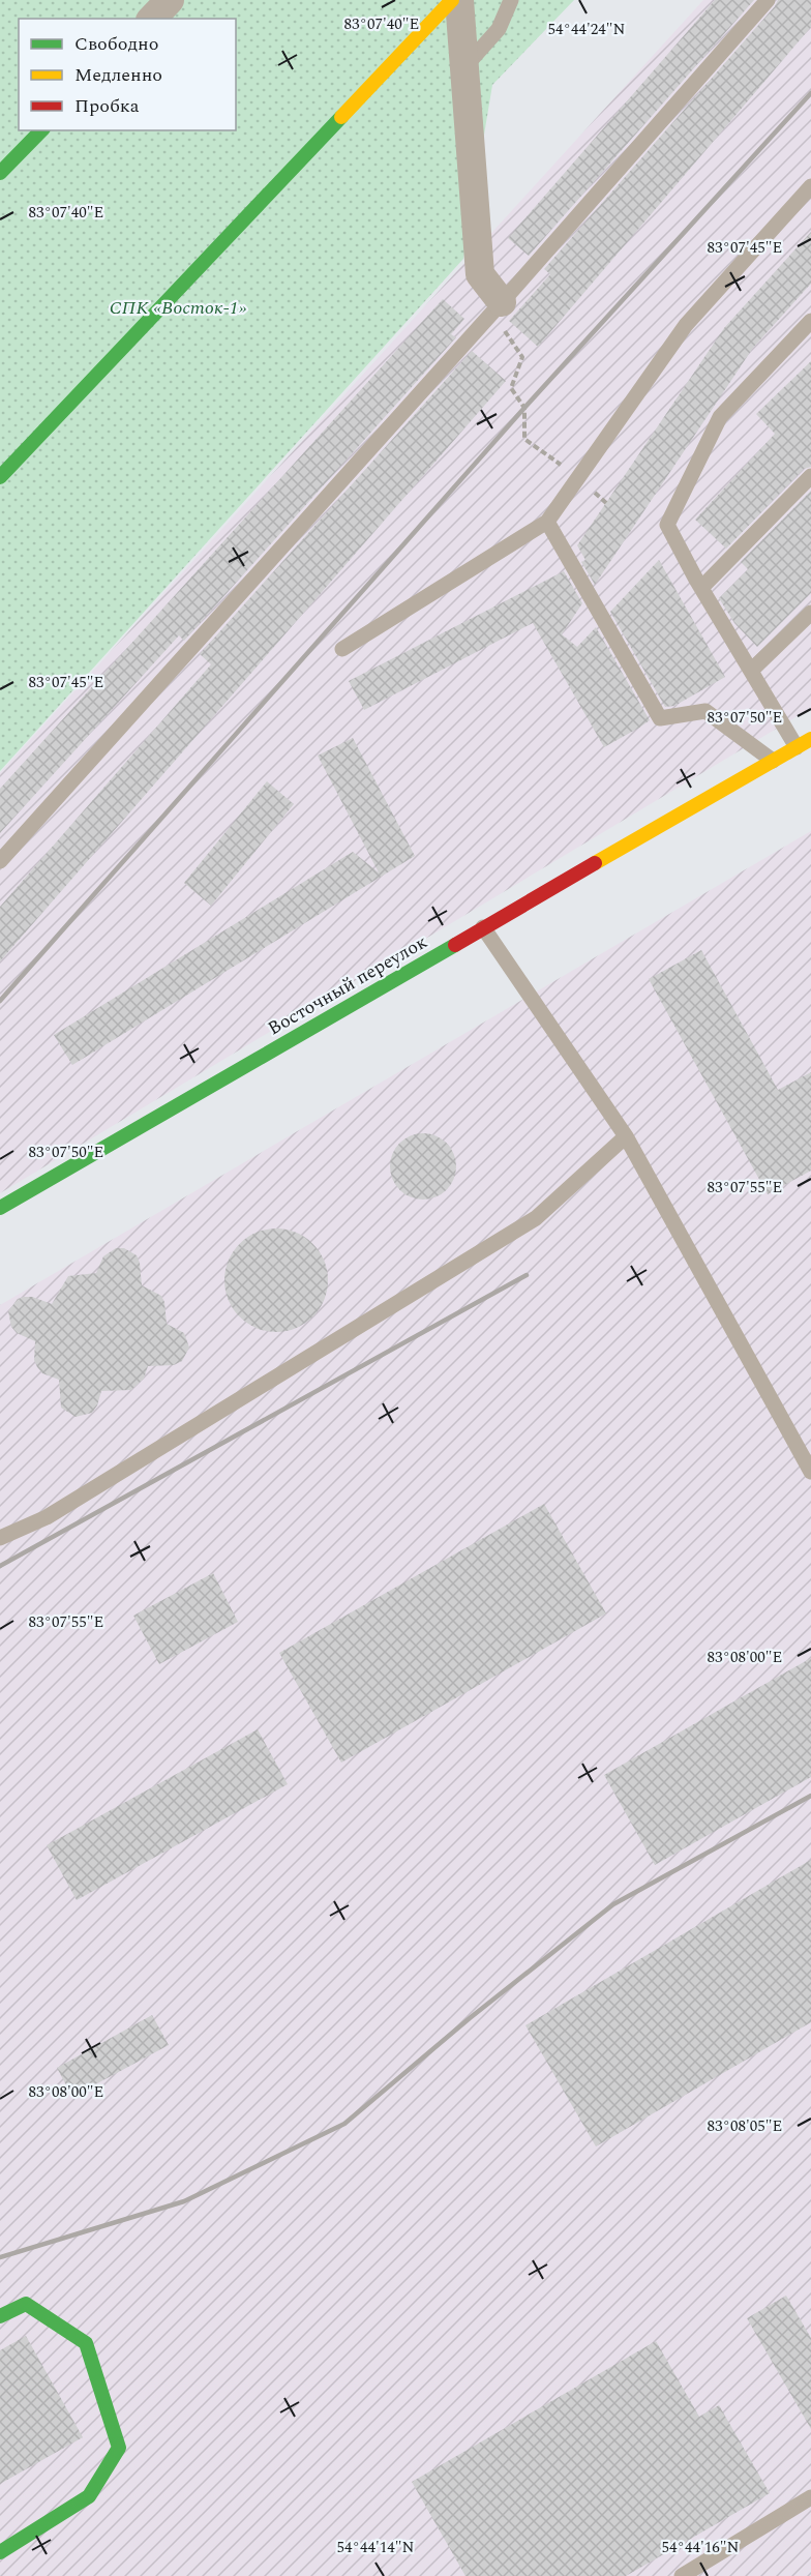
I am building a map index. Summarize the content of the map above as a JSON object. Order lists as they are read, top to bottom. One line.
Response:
{"streets":{"street":["Восточный переулок"]},"parks":["СПК «Восток-1»"],"legend":["Свободно","Медленно","Пробка"],"coordinates":["83°07'40\"E","54°44'24\"N","83°07'45\"E","83°07'50\"E","83°07'55\"E","83°08'00\"E","83°08'05\"E","54°44'14\"N","54°44'16\"N"]}
